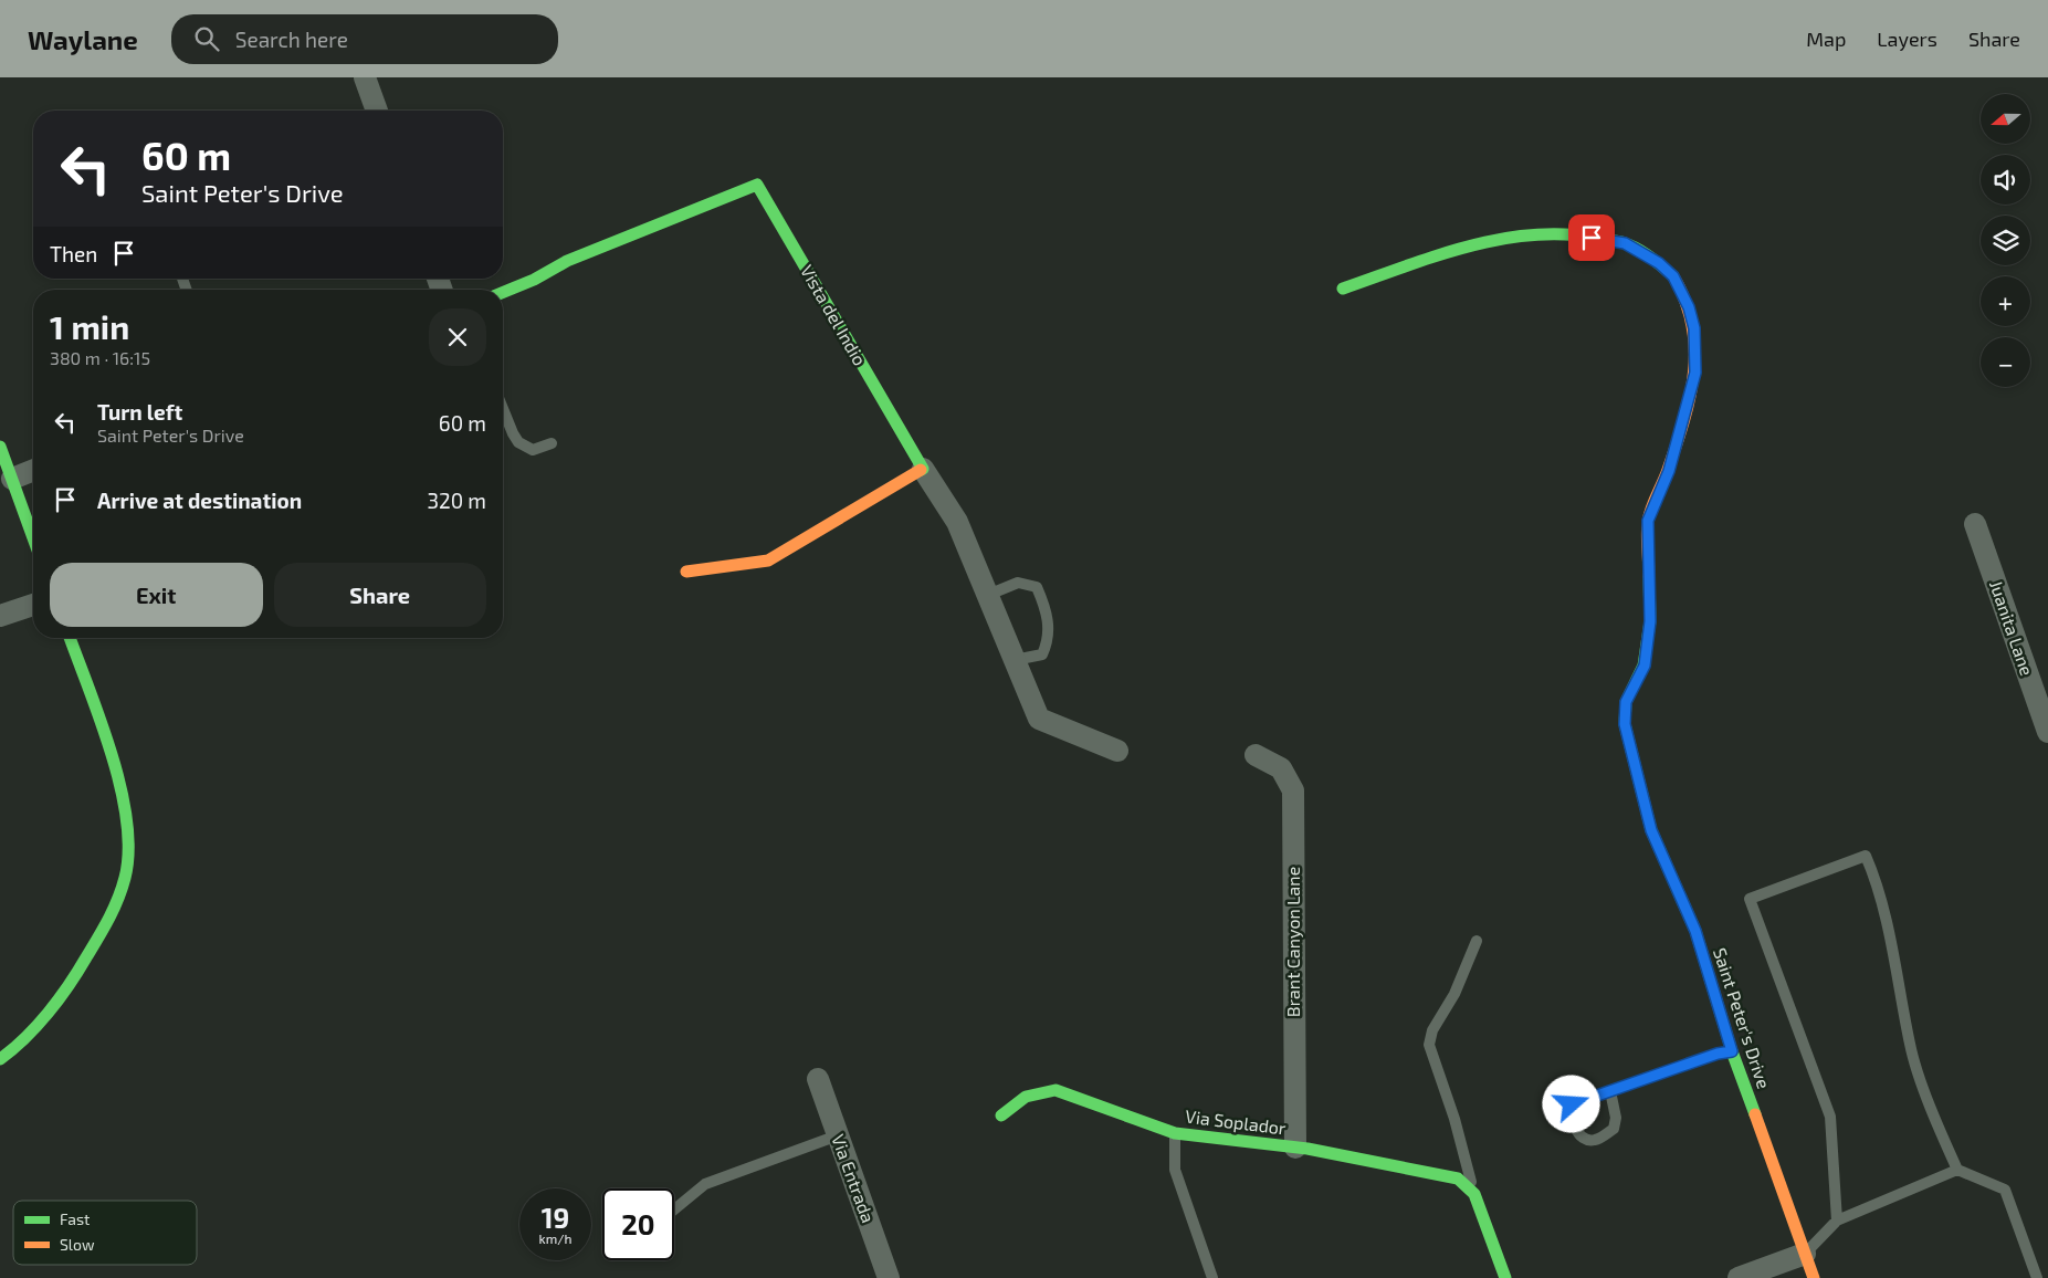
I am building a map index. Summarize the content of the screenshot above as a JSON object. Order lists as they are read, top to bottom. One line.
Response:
{"streets":{"street":["Vista del Indio","Juanita Lane","Brant Canyon Lane","Saint Peter's Drive","Via Soplador","Via Entrada"]},"crossings":[["Brant Canyon Lane","Via Soplador"]],"legend":["Fast","Slow"],"north":"left","page":{"header":"Waylane","search":"Search here","nav":["Map","Layers","Share"],"map_buttons":["+","−"],"turn":["60 m","Saint Peter's Drive"],"then":"Then","heading":["1 min","380 m · 16:15"],"list":[{"name":"Turn left","note":"Saint Peter's Drive","value":"60 m"},{"name":"Arrive at destination","value":"320 m"}],"buttons":["Exit","Share"],"speed":"19 km/h","limit":"20"}}
